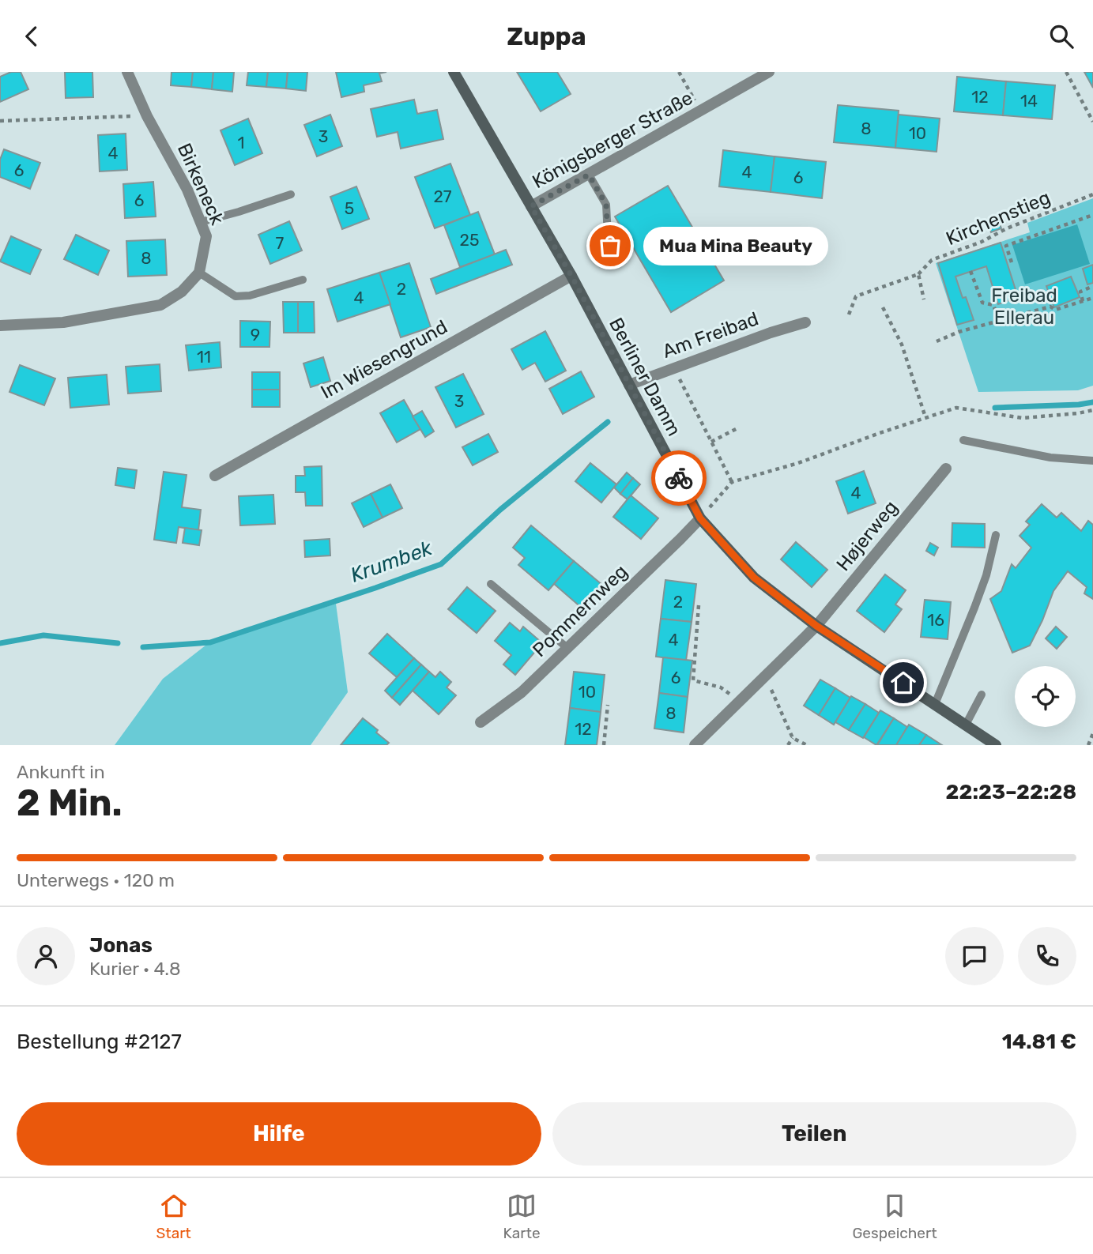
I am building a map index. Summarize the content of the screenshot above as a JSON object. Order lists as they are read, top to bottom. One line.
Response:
{"streets":{"main road":["Berliner Damm"],"street":["Königsberger Straße","Birkeneck","Am Freibad","Im Wiesengrund","Højerweg","Pommernweg"],"path":["Kirchenstieg"]},"crossings":[["Königsberger Straße","Berliner Damm"],["Am Freibad","Berliner Damm"],["Im Wiesengrund","Berliner Damm"],["Berliner Damm","Højerweg"],["Berliner Damm","Pommernweg"]],"water":["Krumbek"],"parks":["Freibad Ellerau"],"places":["Mua Mina Beauty"],"house_numbers":["12","14","8","10","3","1","4","6","4","6","27","6","5","25","7","8","2","4","9","11","3","4","2","16","4","6","10","8","12"],"page":{"header":"Zuppa","bubble":"Mua Mina Beauty","heading":["2 Min.","Ankunft in","22:23–22:28"],"panel":["Jonas","Kurier · 4.8","Bestellung #2127","14.81 €"],"bar":"Unterwegs · 120 m","buttons":["Hilfe","Teilen"],"tabs":["Start","Karte","Gespeichert"]}}
